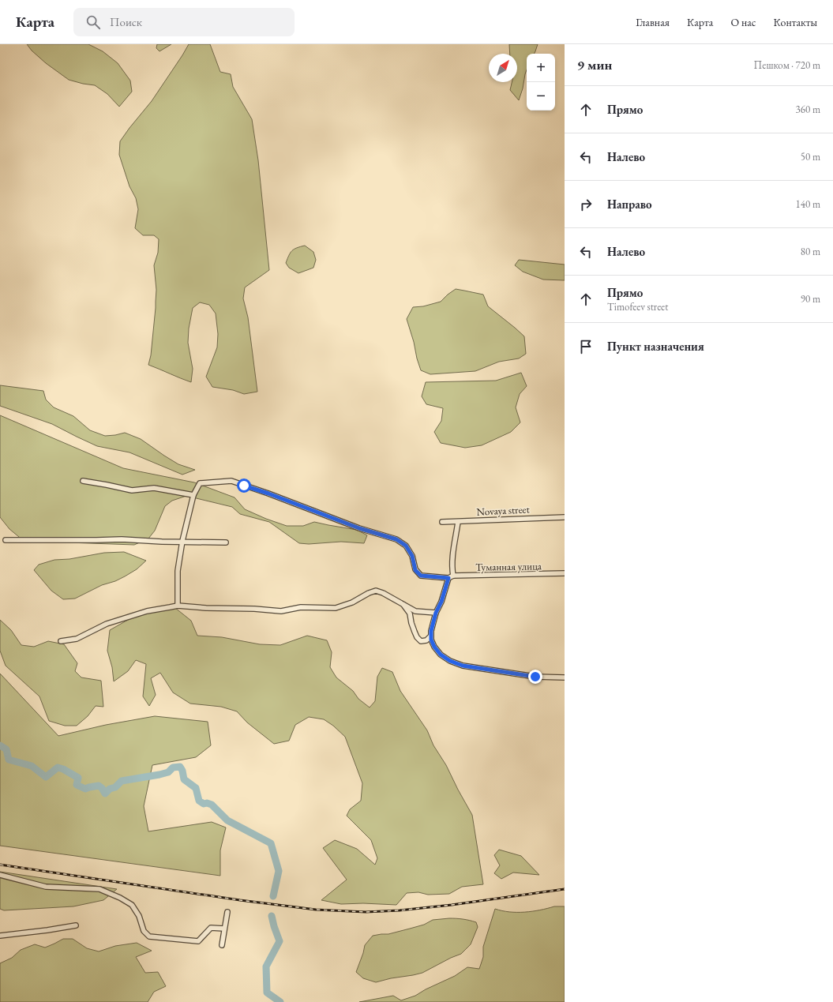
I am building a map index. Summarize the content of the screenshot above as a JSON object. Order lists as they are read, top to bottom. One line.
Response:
{"streets":{"street":["Novaya street","Туманная улица"]},"north":"top right","page":{"header":"Карта","search":"Поиск","nav":["Главная","Карта","О нас","Контакты"],"heading":["9 мин","Пешком · 720 m"],"map_buttons":["+","−"],"list":[["Прямо","360 m"],["Налево","50 m"],["Направо","140 m"],["Налево","80 m"],["Прямо","Timofeev street","90 m"],"Пункт назначения"]}}
